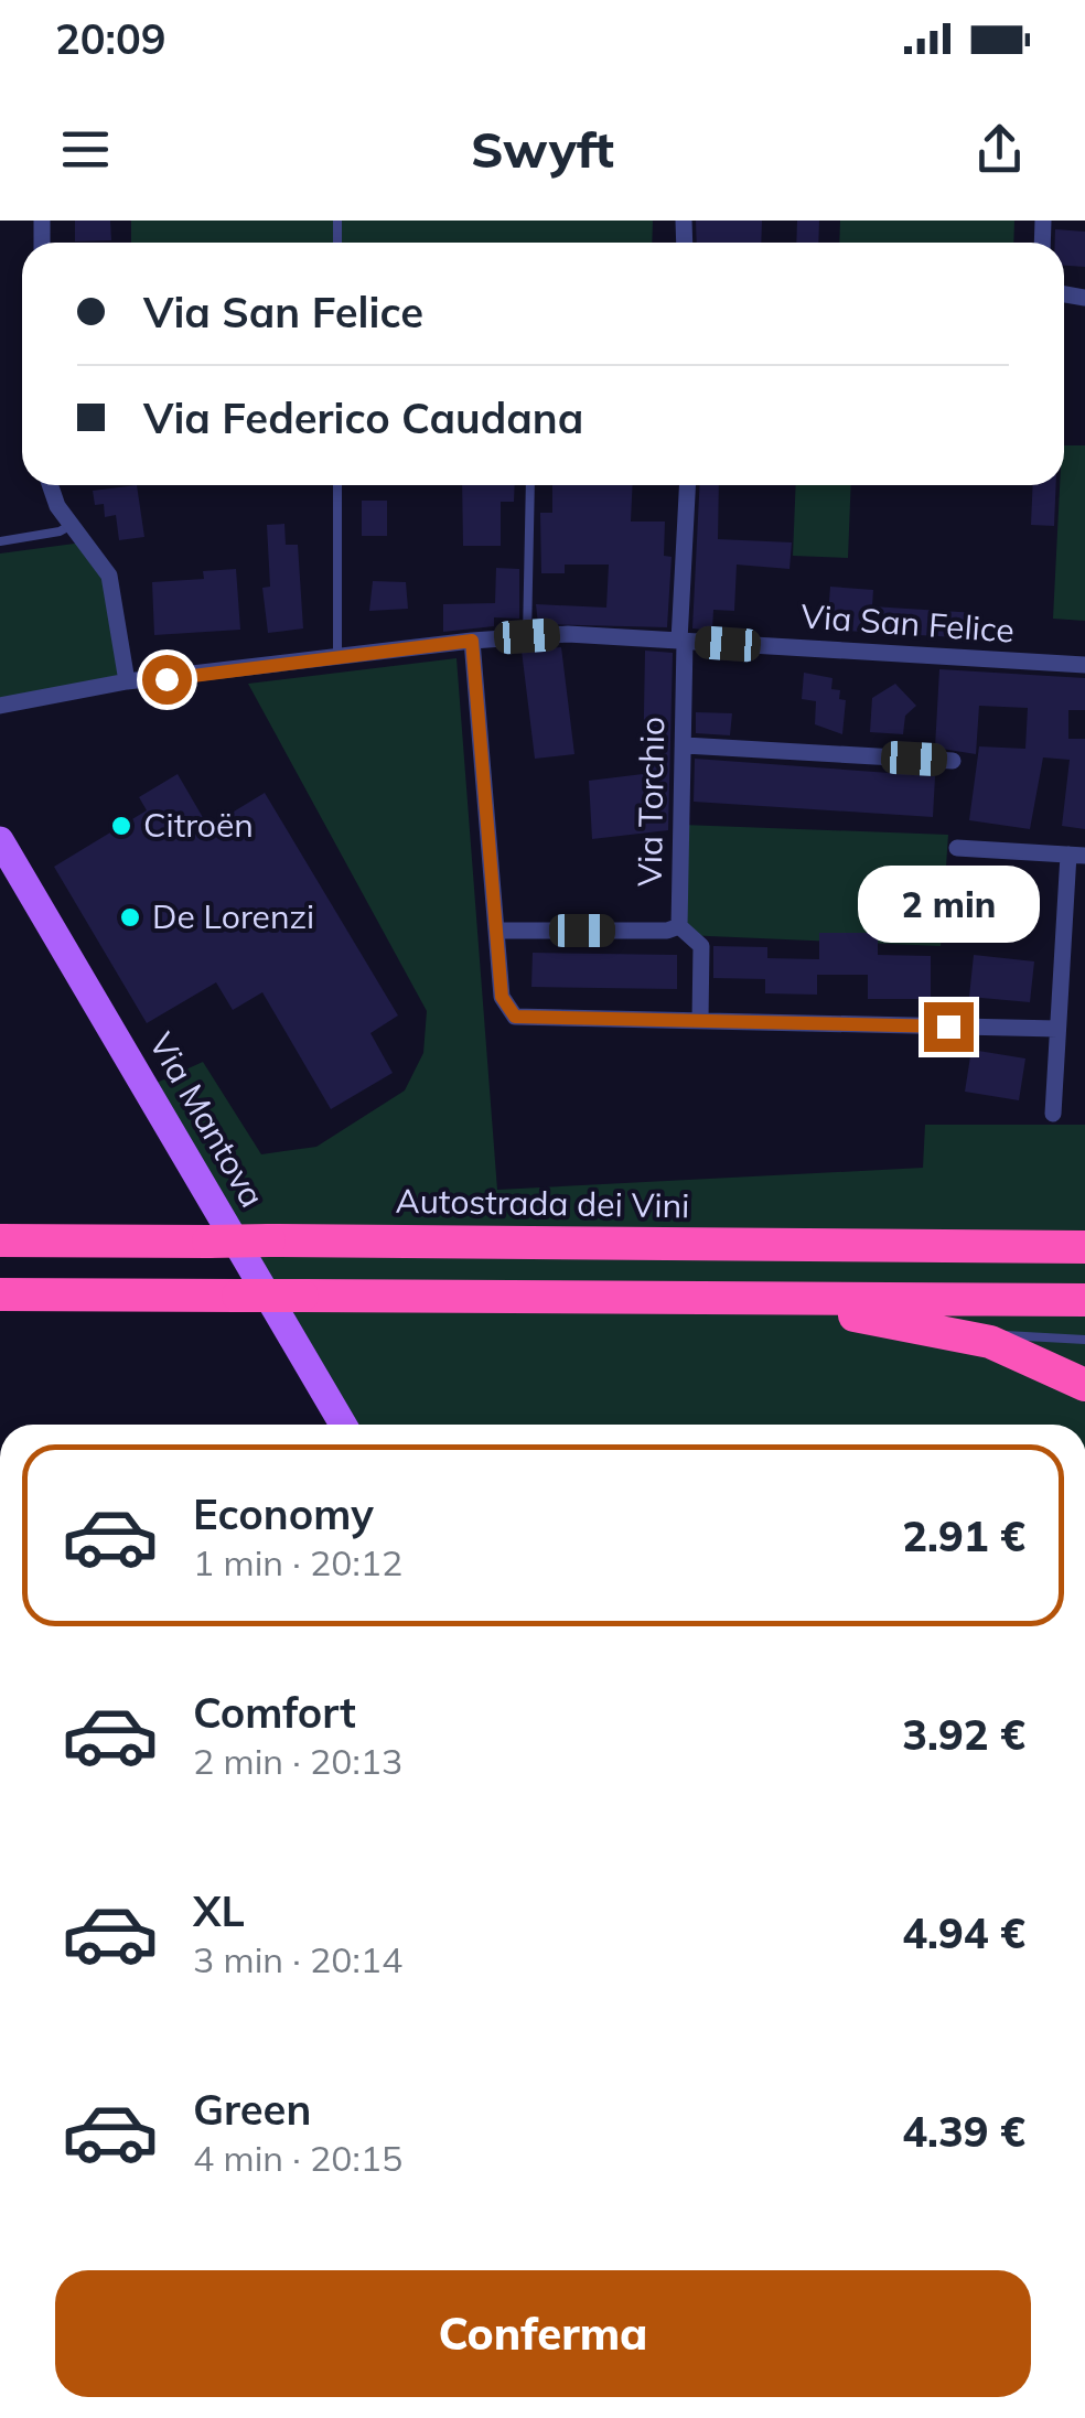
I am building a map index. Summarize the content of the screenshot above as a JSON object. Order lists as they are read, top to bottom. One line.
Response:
{"streets":{"highway":["Autostrada dei Vini"],"main road":["Via Mantova"],"street":["Via San Felice","Via Torchio"]},"crossings":[["Via San Felice","Via Torchio"]],"places":["Citroën","De Lorenzi"],"page":{"status":"20:09","header":"Swyft","banner":["Via San Felice","Via Federico Caudana"],"bubble":"2 min","list":[{"name":"Economy","note":"1 min · 20:12","value":"2.91 €"},{"name":"Comfort","note":"2 min · 20:13","value":"3.92 €"},{"name":"XL","note":"3 min · 20:14","value":"4.94 €"},{"name":"Green","note":"4 min · 20:15","value":"4.39 €"}],"buttons":"Conferma"}}
